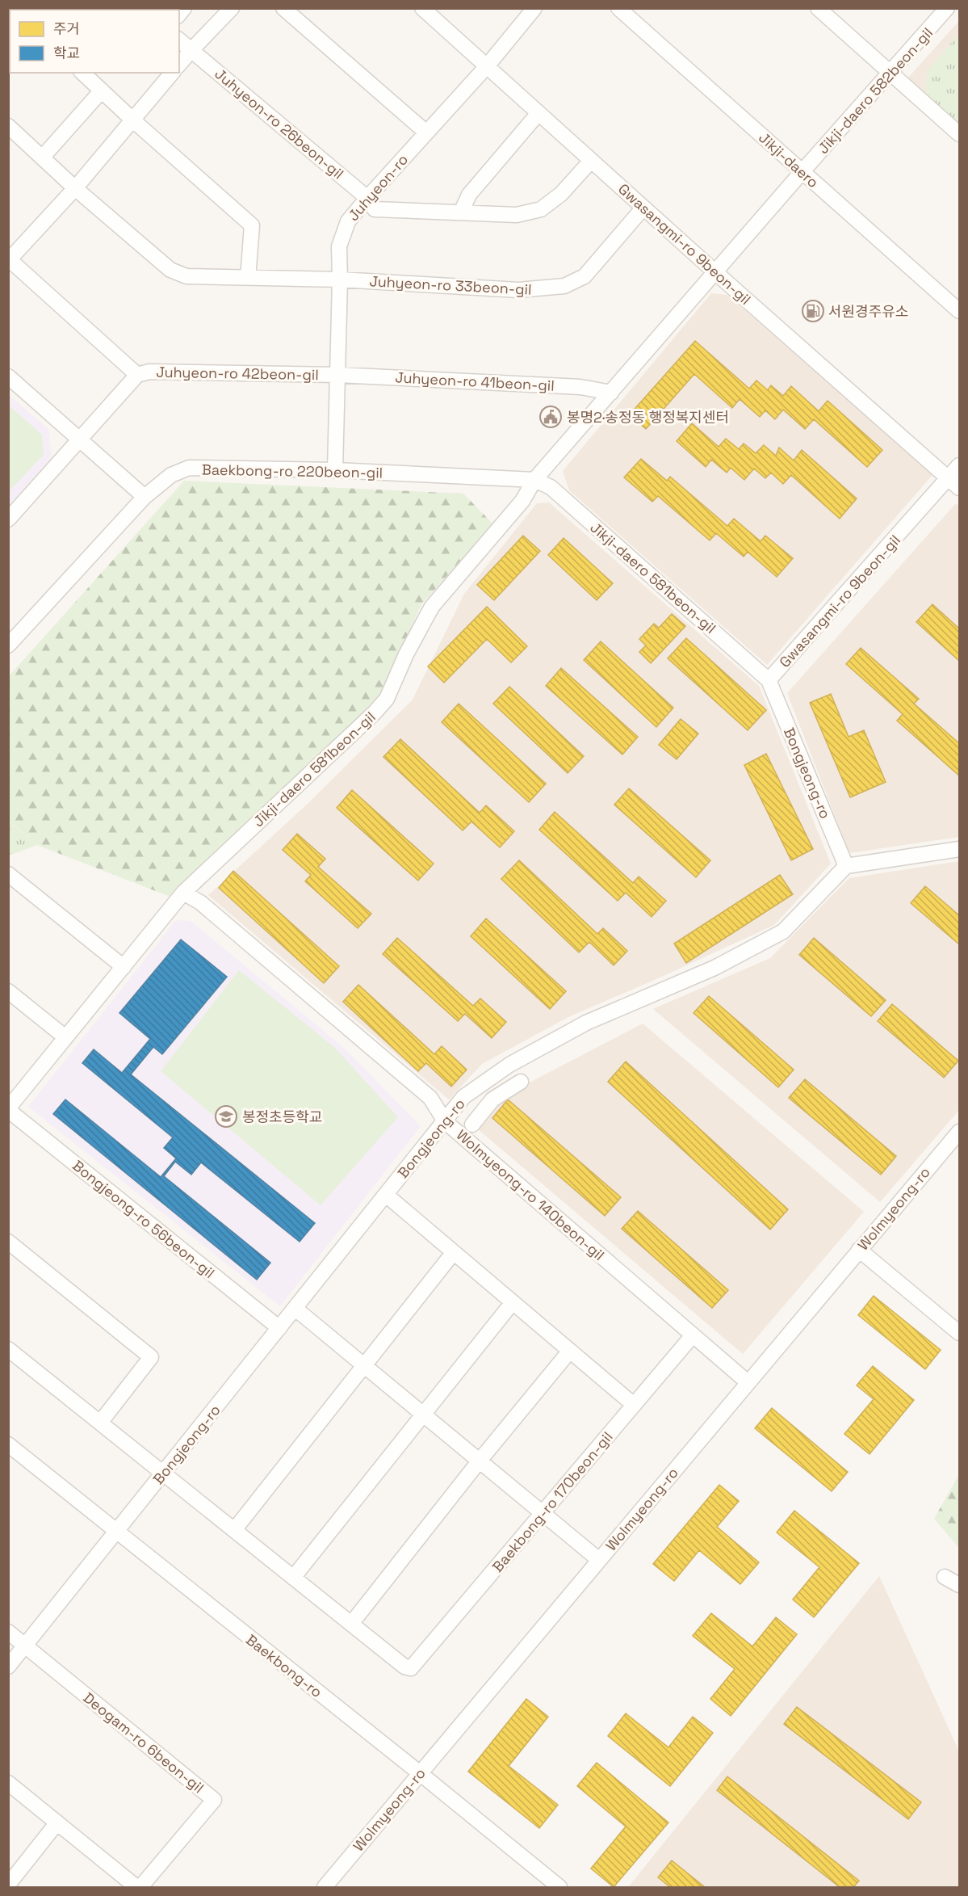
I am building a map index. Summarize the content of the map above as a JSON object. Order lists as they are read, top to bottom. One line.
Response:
{"streets":{"street":["Jikji-daero 582beon-gil","Juhyeon-ro 26beon-gil","Jikji-daero","Juhyeon-ro","Gwasangmi-ro 9beon-gil","Juhyeon-ro 33beon-gil","Juhyeon-ro 42beon-gil","Juhyeon-ro 41beon-gil","Baekbong-ro 220beon-gil","Jikji-daero 581beon-gil","Bongjeong-ro","Wolmyeong-ro 140beon-gil","Wolmyeong-ro","Bongjeong-ro 56beon-gil","Baekbong-ro 170beon-gil","Baekbong-ro","Deogam-ro 6beon-gil"]},"crossings":[["Jikji-daero 582beon-gil","Jikji-daero"],["Jikji-daero 582beon-gil","Jikji-daero 581beon-gil"],["Juhyeon-ro 26beon-gil","Juhyeon-ro"],["Jikji-daero","Jikji-daero 581beon-gil"],["Juhyeon-ro","Gwasangmi-ro 9beon-gil"],["Juhyeon-ro","Juhyeon-ro 33beon-gil"],["Juhyeon-ro","Juhyeon-ro 42beon-gil"],["Juhyeon-ro","Juhyeon-ro 41beon-gil"],["Juhyeon-ro","Baekbong-ro 220beon-gil"],["Gwasangmi-ro 9beon-gil","Juhyeon-ro 33beon-gil"],["Gwasangmi-ro 9beon-gil","Jikji-daero 581beon-gil"],["Gwasangmi-ro 9beon-gil","Bongjeong-ro"],["Juhyeon-ro 42beon-gil","Juhyeon-ro 41beon-gil"],["Juhyeon-ro 41beon-gil","Jikji-daero 581beon-gil"],["Baekbong-ro 220beon-gil","Jikji-daero 581beon-gil"],["Jikji-daero 581beon-gil","Bongjeong-ro"],["Jikji-daero 581beon-gil","Wolmyeong-ro 140beon-gil"],["Jikji-daero 581beon-gil","Bongjeong-ro 56beon-gil"],["Bongjeong-ro","Wolmyeong-ro 140beon-gil"],["Bongjeong-ro","Bongjeong-ro 56beon-gil"],["Bongjeong-ro","Baekbong-ro"],["Bongjeong-ro","Deogam-ro 6beon-gil"],["Wolmyeong-ro 140beon-gil","Wolmyeong-ro"],["Wolmyeong-ro 140beon-gil","Baekbong-ro 170beon-gil"],["Wolmyeong-ro","Baekbong-ro"]],"places":{"fuel station":["서원경주유소"],"public building":["봉명2·송정동 행정복지센터"],"school or university":["봉정초등학교"]},"legend":["주거","학교"]}
